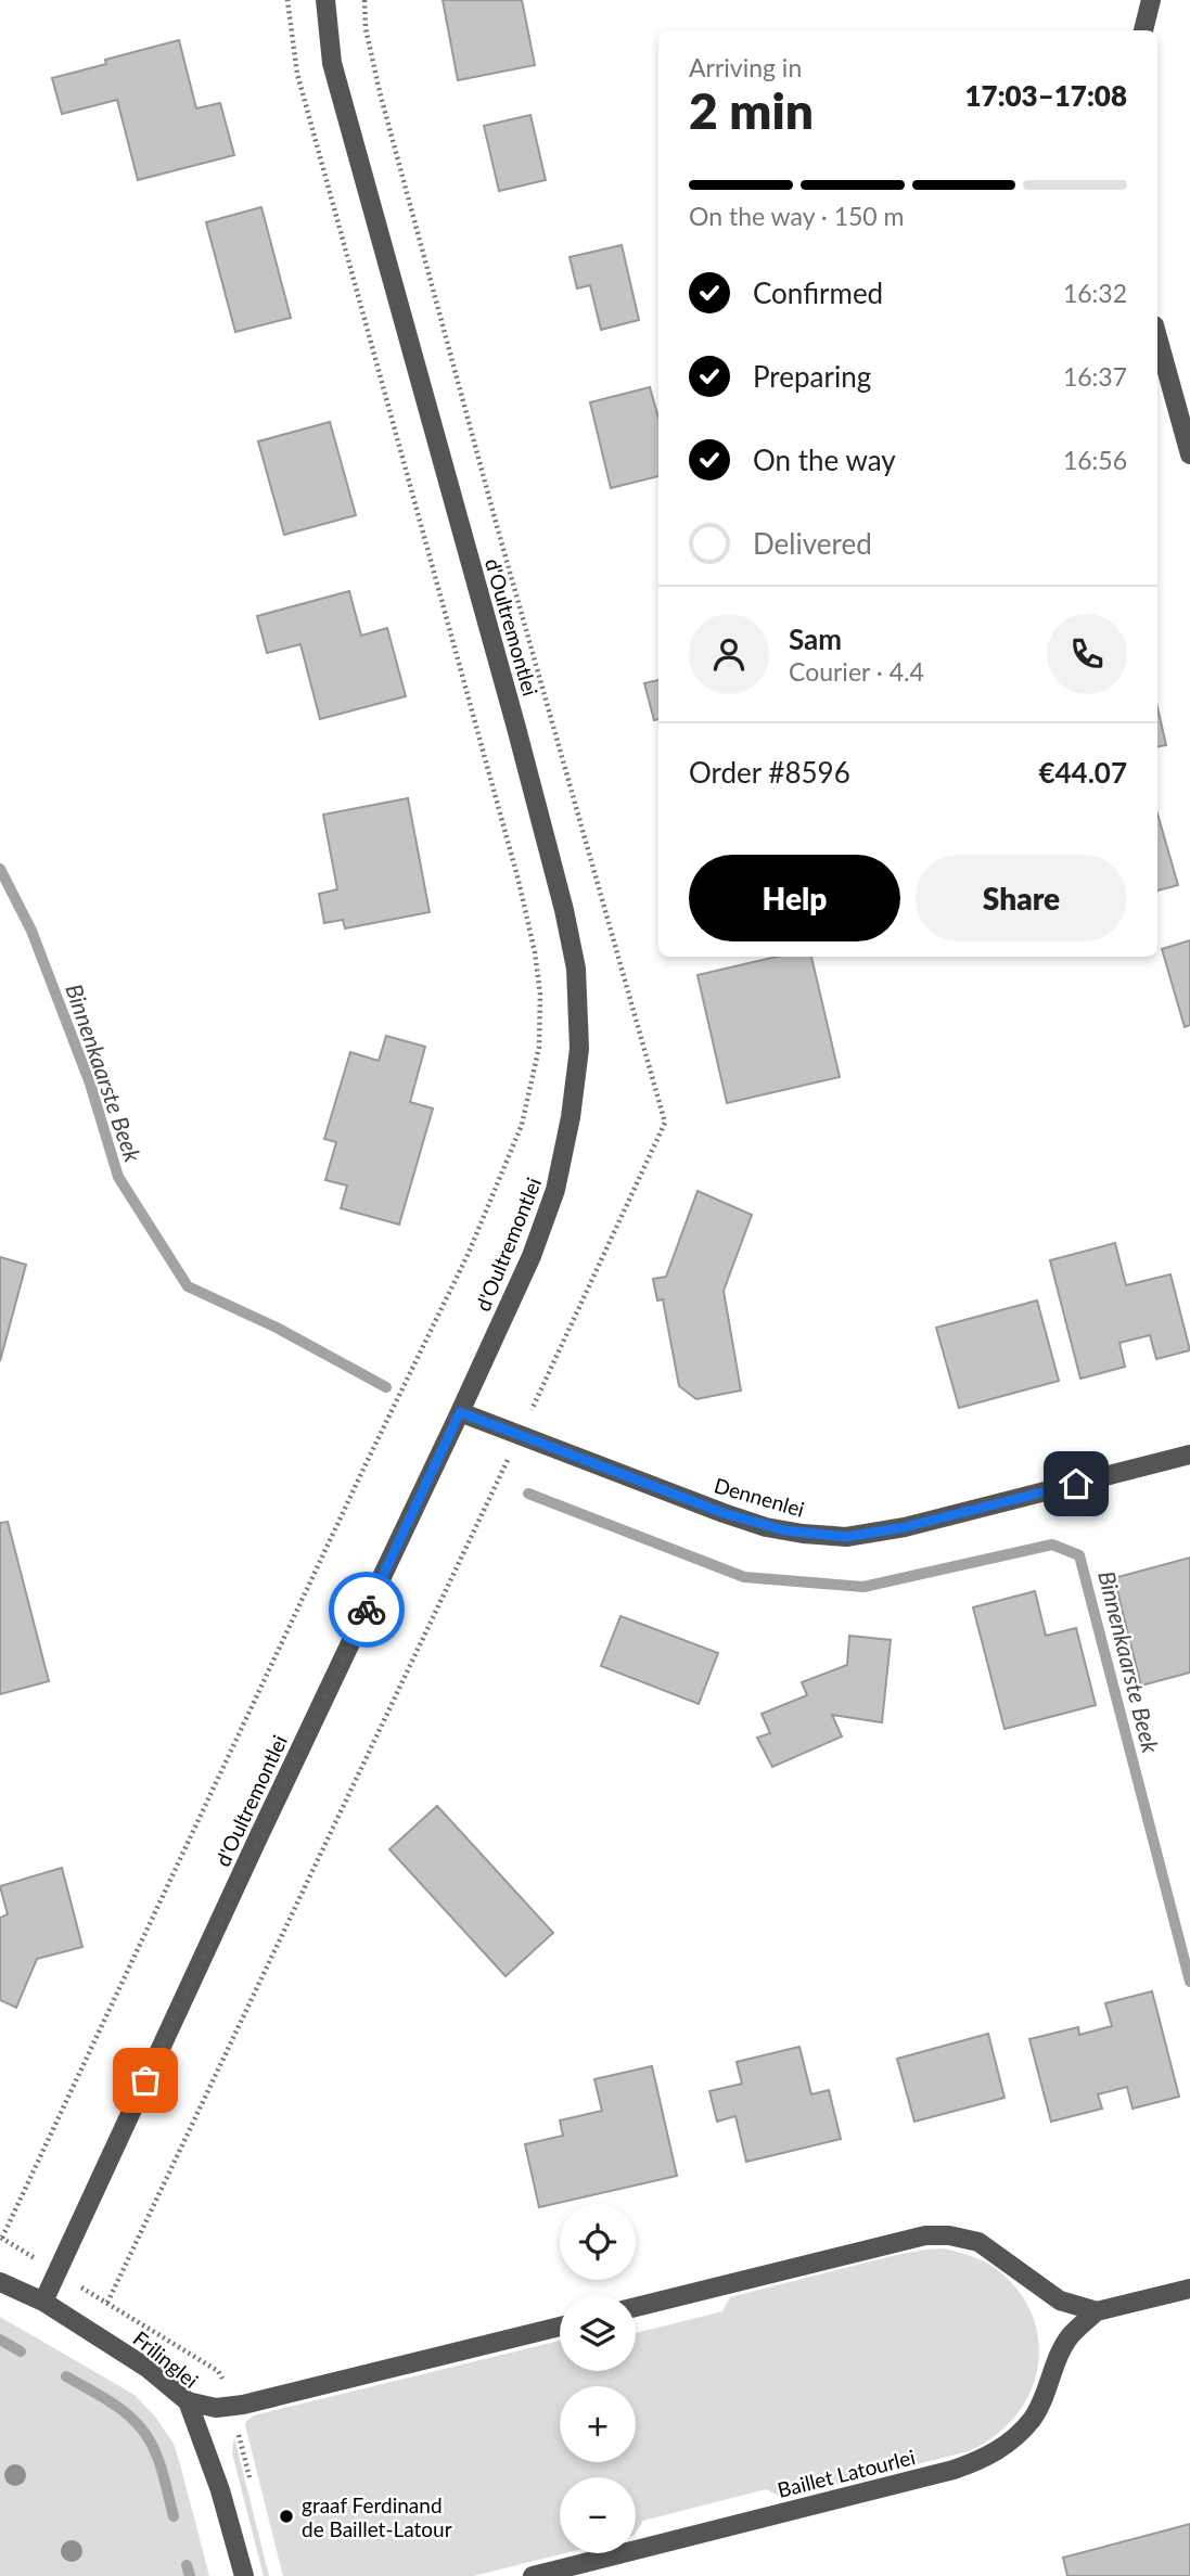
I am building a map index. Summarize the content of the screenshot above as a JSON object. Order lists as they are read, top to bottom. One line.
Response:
{"streets":{"street":["d'Oultremontlei","Dennenlei","Frilinglei","Baillet Latourlei"]},"crossings":[["d'Oultremontlei","Dennenlei"],["d'Oultremontlei","Frilinglei"]],"water":["Binnenkaarste Beek"],"places":["graaf Ferdinand de Baillet-Latour"],"page":{"heading":["2 min","Arriving in","17:03–17:08"],"panel":["Sam","Courier · 4.4","Order #8596","€44.07"],"bar":"On the way · 150 m","list":[["Confirmed","16:32"],["Preparing","16:37"],["On the way","16:56"],"Delivered"],"buttons":["Help","Share"],"map_buttons":["+","−"]}}
